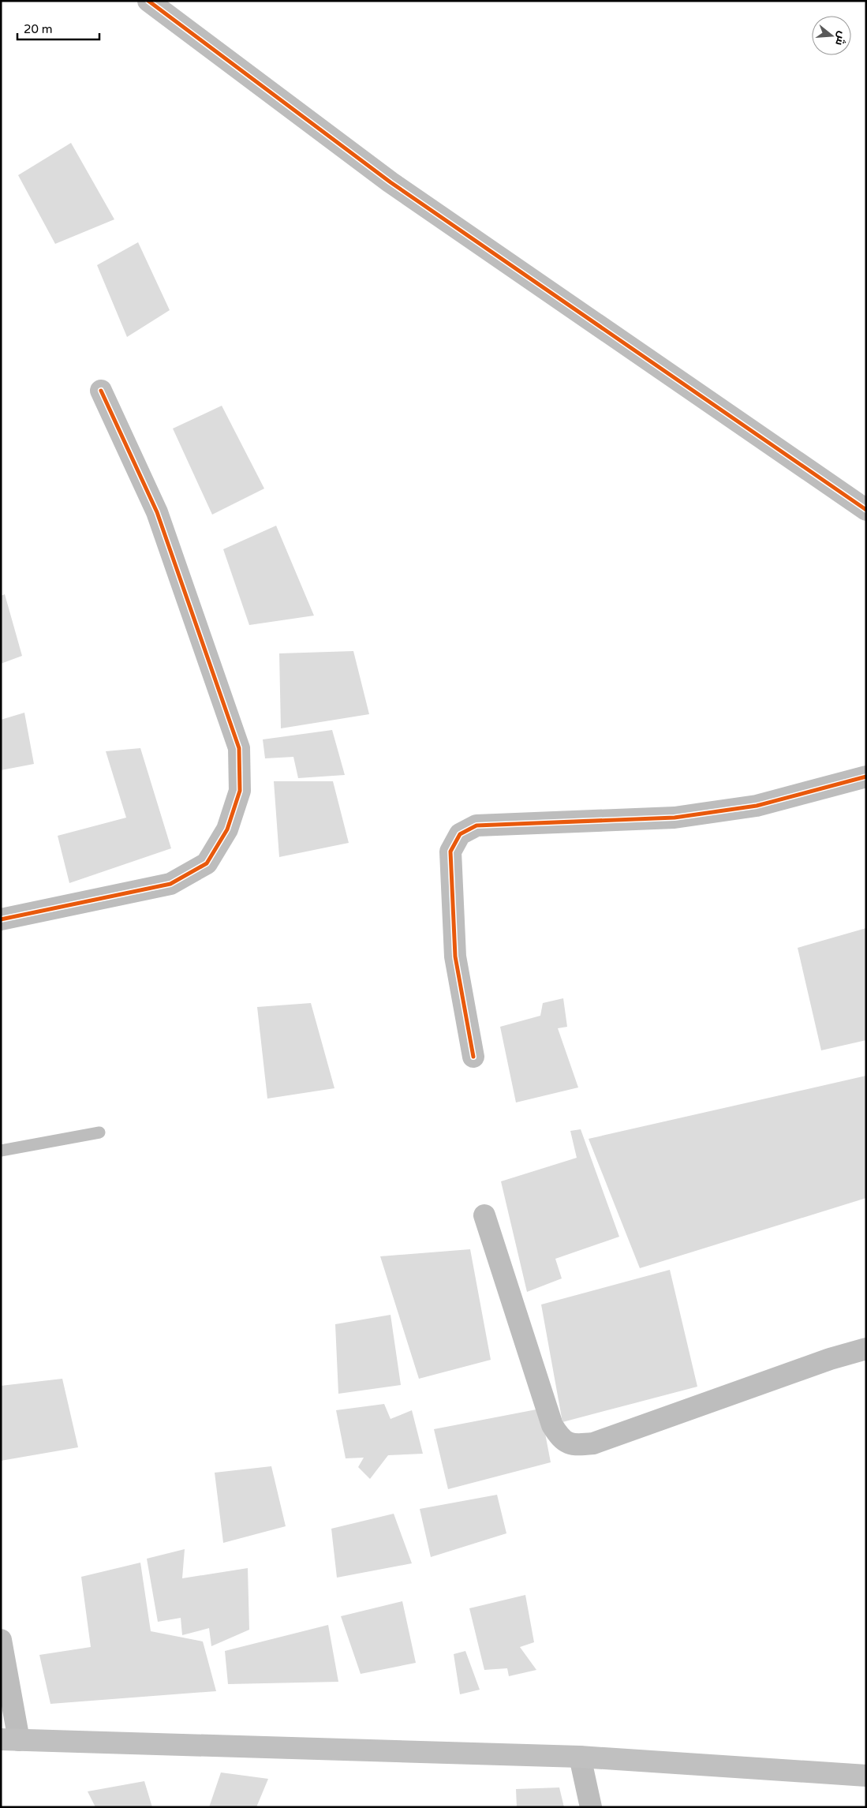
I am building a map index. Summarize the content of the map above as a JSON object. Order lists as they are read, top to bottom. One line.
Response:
{"scale_bar":"20 m","north":"right"}
